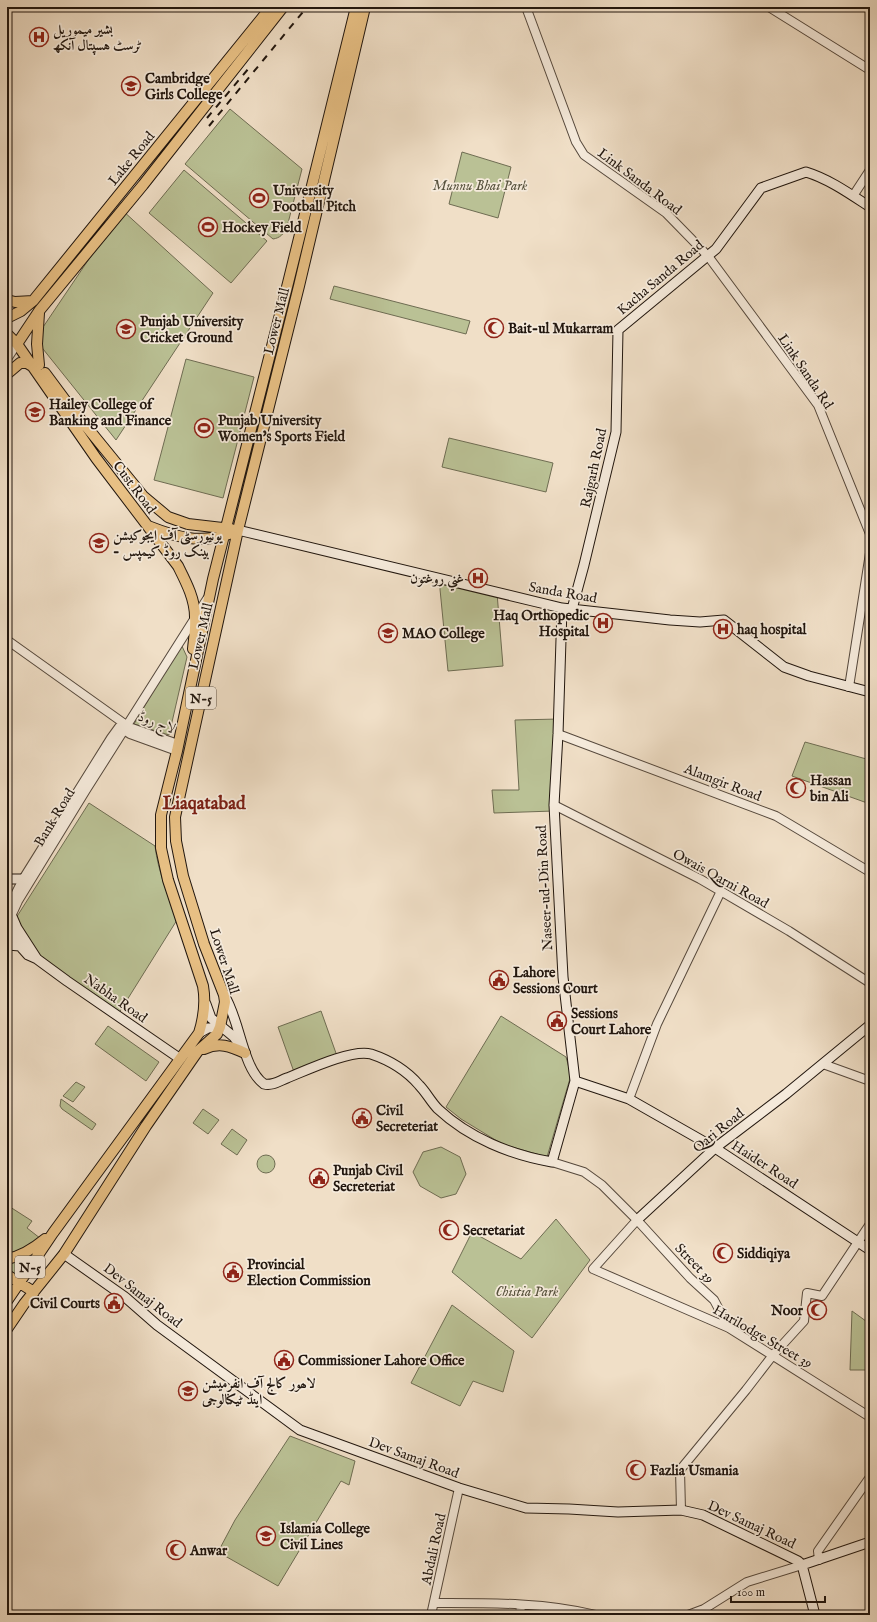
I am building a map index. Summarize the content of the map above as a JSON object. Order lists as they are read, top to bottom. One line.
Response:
{"streets":{"main road":["Lake Road","Kacha Sanda Road","Lower Mall","Rajgarh Road","Cust Road","Sanda Road","N-5","Naseer-ud-Din Road","Nabha Road","Qari Road","Haider Road","Dev Samaj Road"],"street":["Link Sanda Road","Link Sanda Rd","Alamgir Road","Bank Road","Owais Qarni Road","Street 39","Harilodge Street 39","Abdali Road"]},"crossings":[["Link Sanda Road","Kacha Sanda Road"],["Link Sanda Road","Link Sanda Rd"],["Kacha Sanda Road","Link Sanda Rd"],["Kacha Sanda Road","Rajgarh Road"],["Lower Mall","Cust Road"],["Lower Mall","Sanda Road"],["Lower Mall","Bank Road"],["Lower Mall","Nabha Road"],["Lower Mall","Dev Samaj Road"],["Rajgarh Road","Sanda Road"],["Cust Road","Bank Road"],["Sanda Road","Naseer-ud-Din Road"],["Alamgir Road","Naseer-ud-Din Road"],["Bank Road","Nabha Road"],["Owais Qarni Road","Naseer-ud-Din Road"],["Naseer-ud-Din Road","Haider Road"],["Naseer-ud-Din Road","Street 39"],["Qari Road","Haider Road"],["Qari Road","Street 39"],["Qari Road","Harilodge Street 39"],["Street 39","Harilodge Street 39"],["Dev Samaj Road","Abdali Road"]],"districts":["Liaqatabad"],"parks":["Munnu Bhai Park","Chistia Park"],"places":{"hospital":["بشیر میموریل ٹرسٹ ہسپتال آنکھ","غني روغتون","Haq Orthopedic Hospital","haq hospital"],"school or university":["Cambridge Girls College","Punjab University Cricket Ground","Hailey College of Banking and Finance","یونیورسٹی آف ایجوکیشن - بینک روڈ کیمپس","MAO College","لاھور کالج آف انفرمیشن اینڈ ٹیکنالوجی","Islamia College Civil Lines"],"sports":["University Football Pitch","Hockey Field","Punjab University Women's Sports Field"],"mosque":["Bait-ul Mukarram","Hassan bin Ali","Secretariat","Siddiqiya","Noor","Fazlia Usmania","Anwar"],"public building":["Lahore Sessions Court","Sessions Court Lahore","Civil Secreteriat","Punjab Civil Secreteriat","Provincial Election Commission","Civil Courts","Commissioner Lahore Office"]},"scale_bar":"100 m"}
